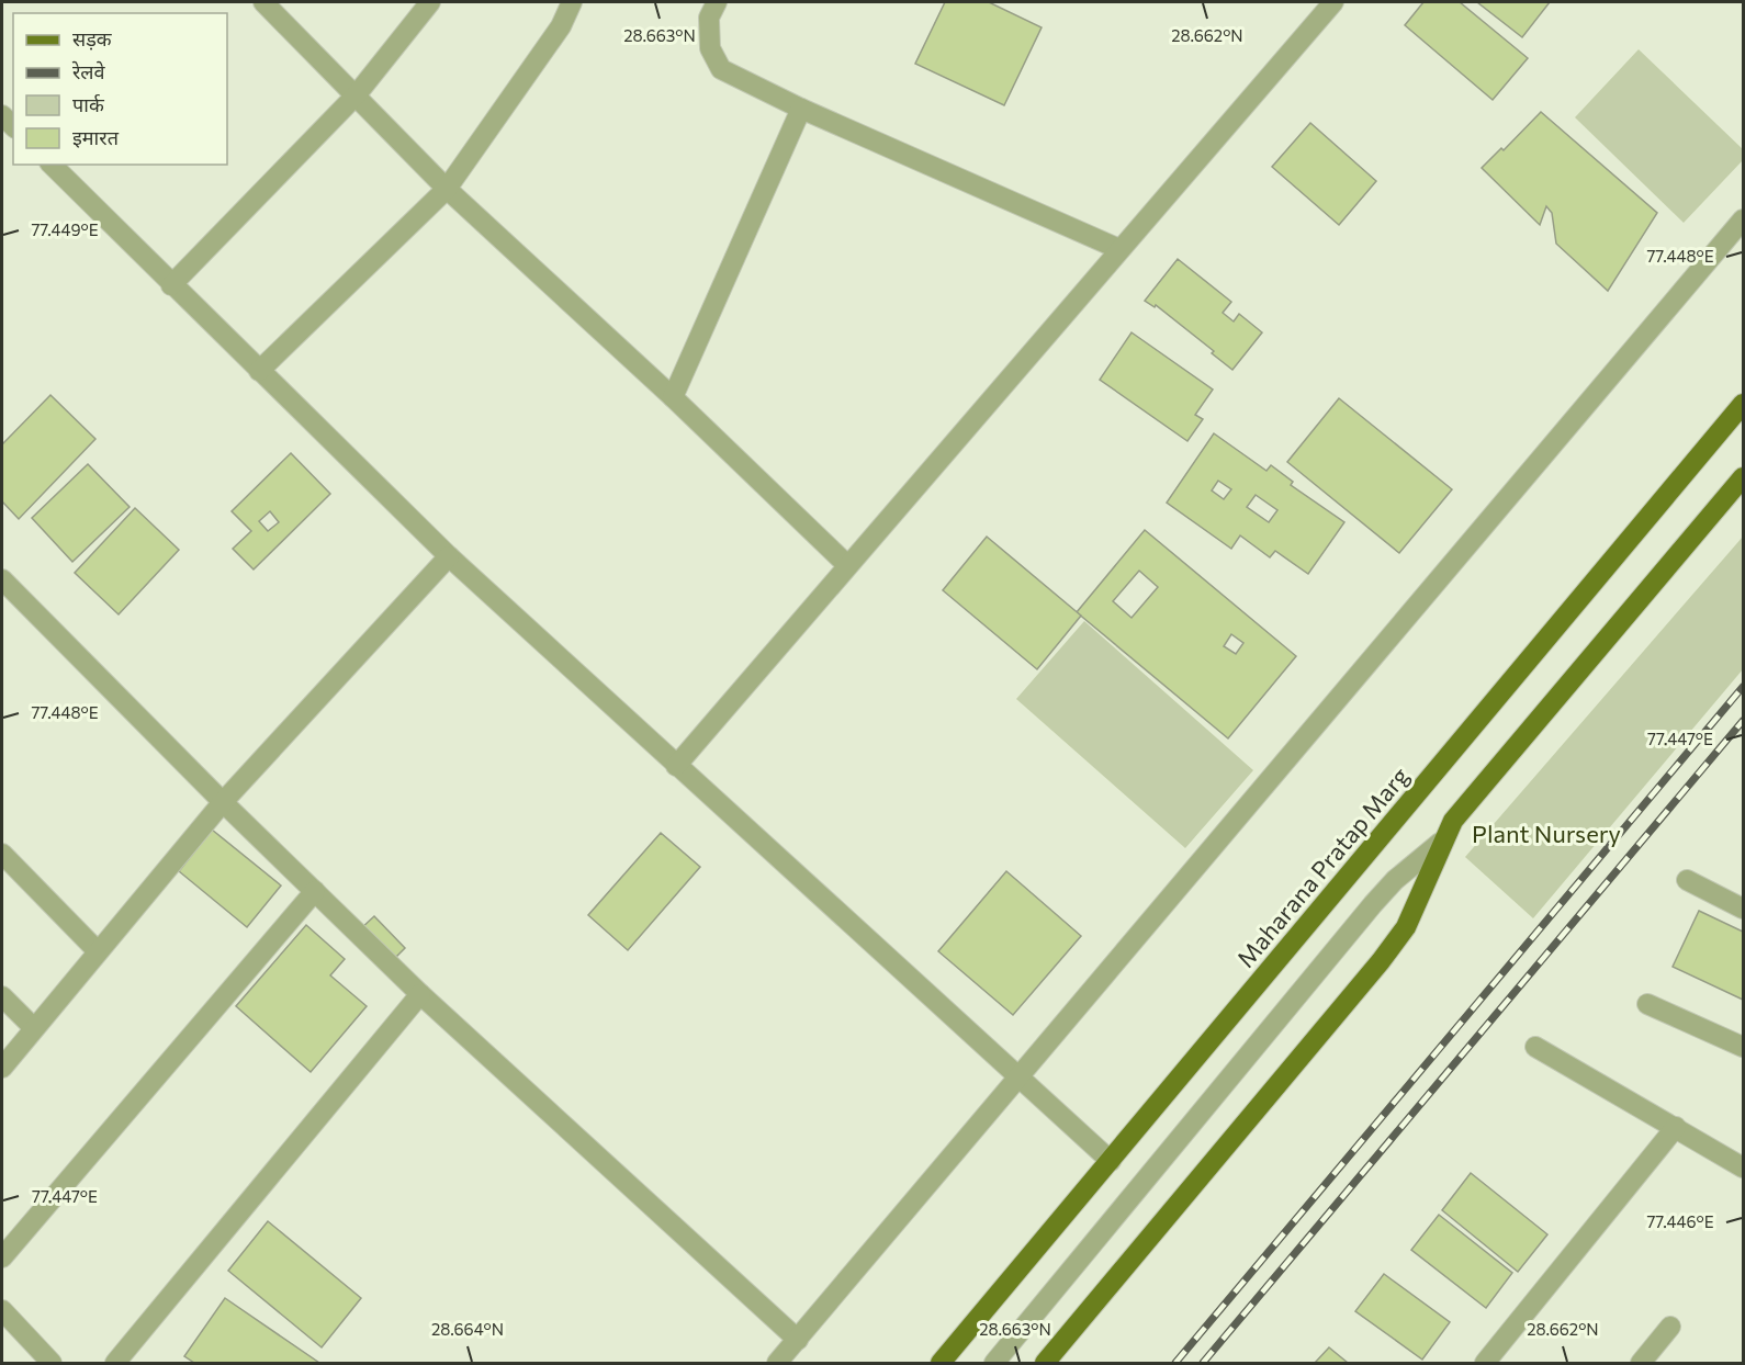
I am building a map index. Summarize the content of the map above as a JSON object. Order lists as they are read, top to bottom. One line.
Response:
{"streets":{"main road":["Maharana Pratap Marg"]},"parks":["Plant Nursery"],"legend":["सड़क","रेलवे","पार्क","इमारत"],"coordinates":["28.663°N","28.662°N","77.449°E","77.448°E","77.447°E","77.446°E","28.664°N"]}
